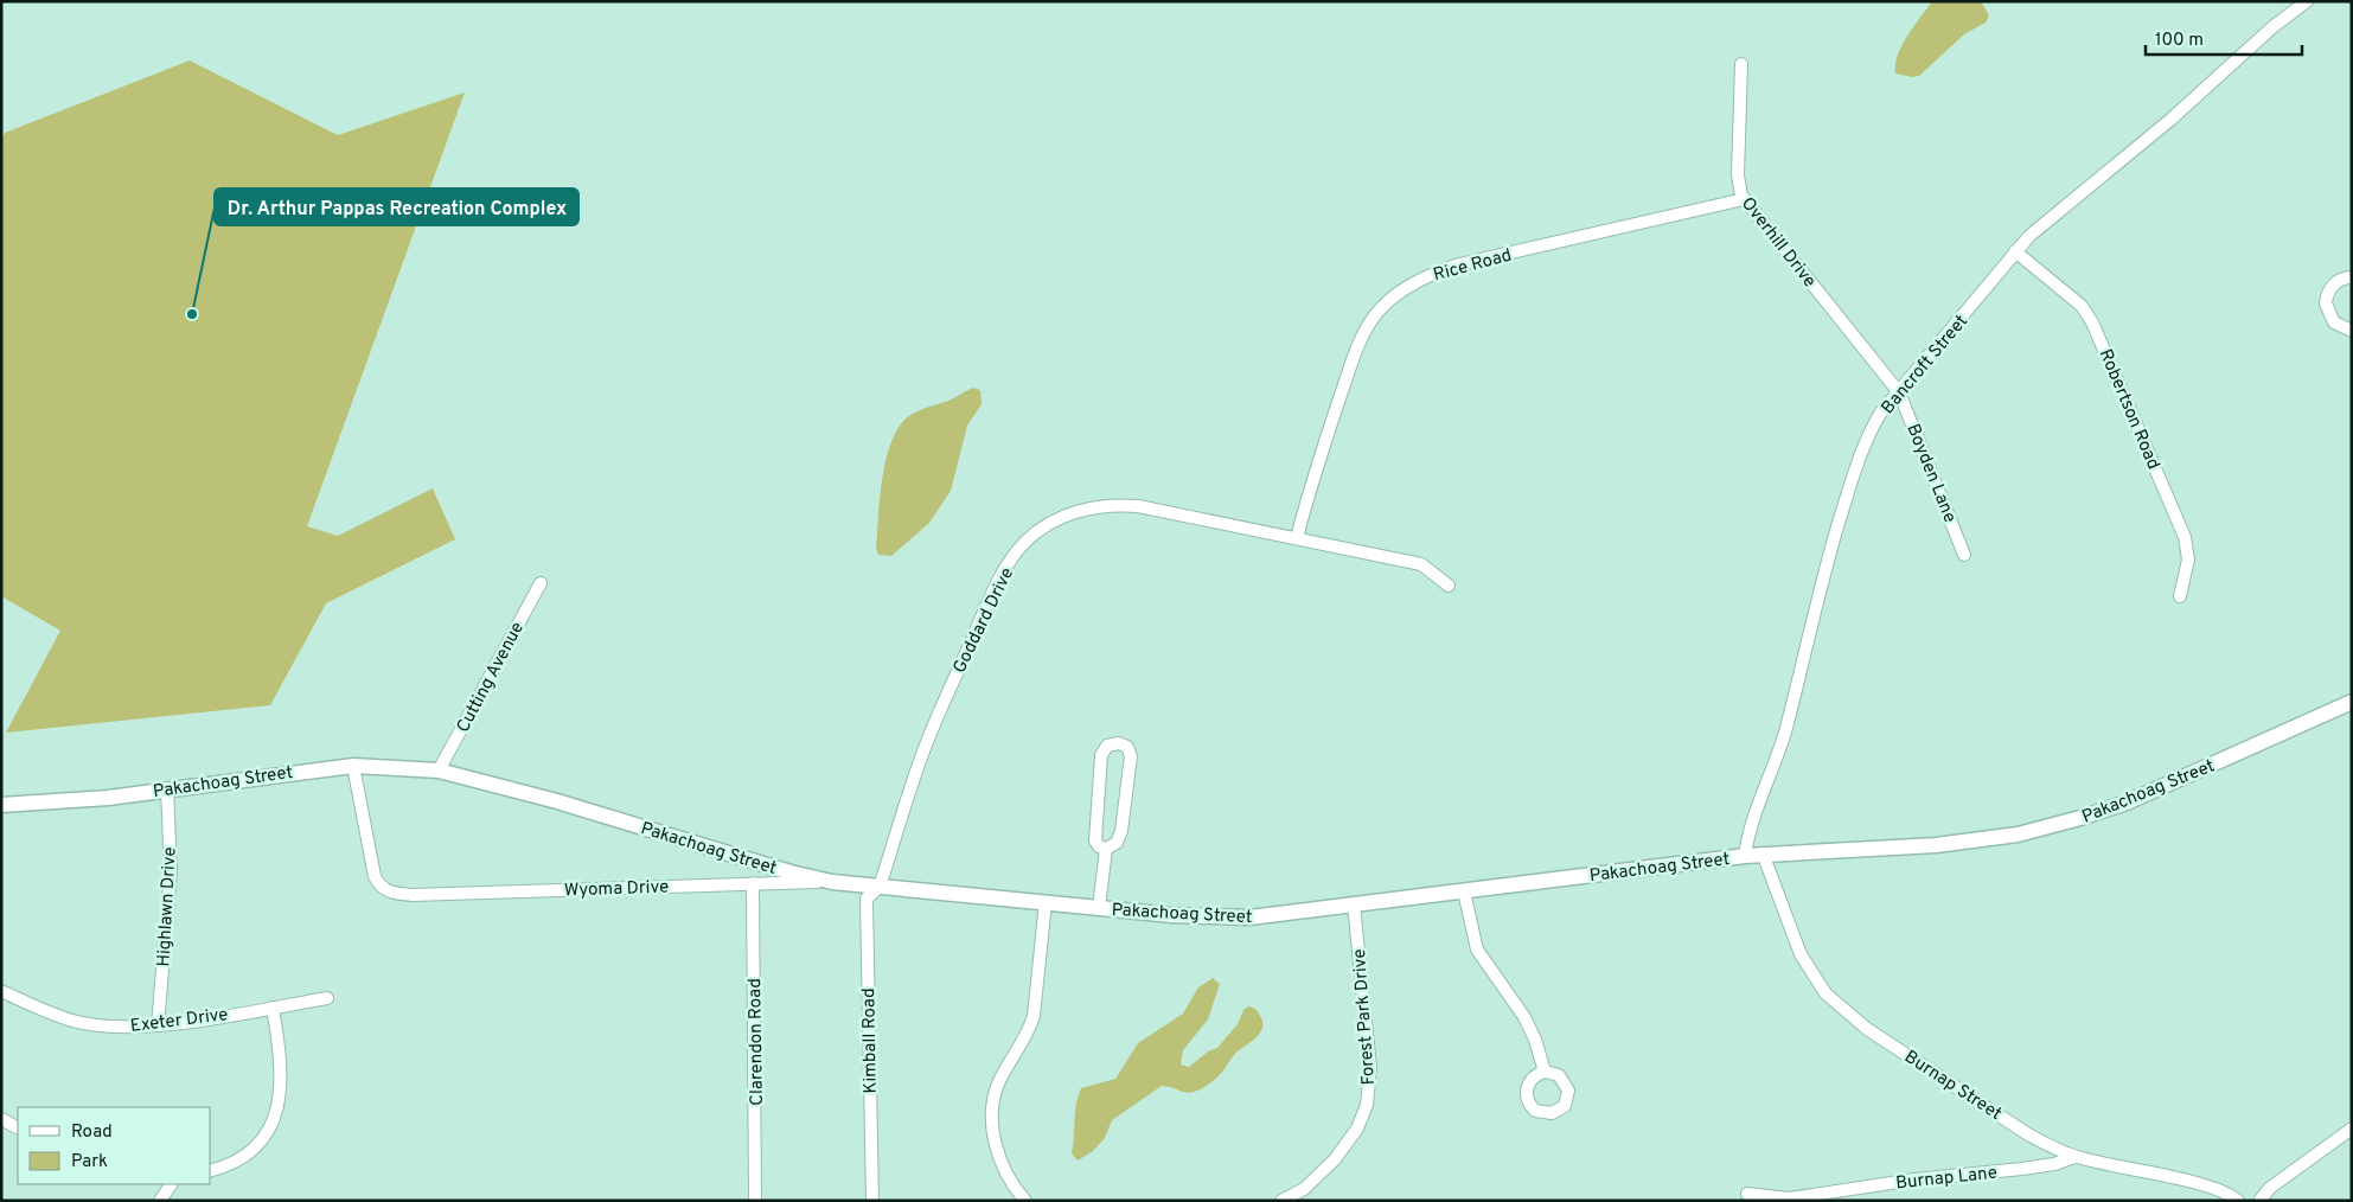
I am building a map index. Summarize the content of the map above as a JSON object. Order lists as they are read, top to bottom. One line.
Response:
{"streets":{"street":["Overhill Drive","Rice Road","Bancroft Street","Robertson Road","Boyden Lane","Goddard Drive","Cutting Avenue","Pakachoag Street","Wyoma Drive","Highlawn Drive","Forest Park Drive","Exeter Drive","Kimball Road","Clarendon Road","Burnap Street","Burnap Lane"]},"crossings":[["Overhill Drive","Rice Road"],["Overhill Drive","Bancroft Street"],["Overhill Drive","Boyden Lane"],["Rice Road","Goddard Drive"],["Bancroft Street","Robertson Road"],["Bancroft Street","Boyden Lane"],["Bancroft Street","Pakachoag Street"],["Goddard Drive","Pakachoag Street"],["Goddard Drive","Kimball Road"],["Cutting Avenue","Pakachoag Street"],["Pakachoag Street","Wyoma Drive"],["Pakachoag Street","Highlawn Drive"],["Pakachoag Street","Forest Park Drive"],["Pakachoag Street","Kimball Road"],["Pakachoag Street","Burnap Street"],["Wyoma Drive","Clarendon Road"],["Highlawn Drive","Exeter Drive"],["Burnap Street","Burnap Lane"]],"places":["Dr. Arthur Pappas Recreation Complex"],"legend":["Road","Park"],"scale_bar":"100 m"}
